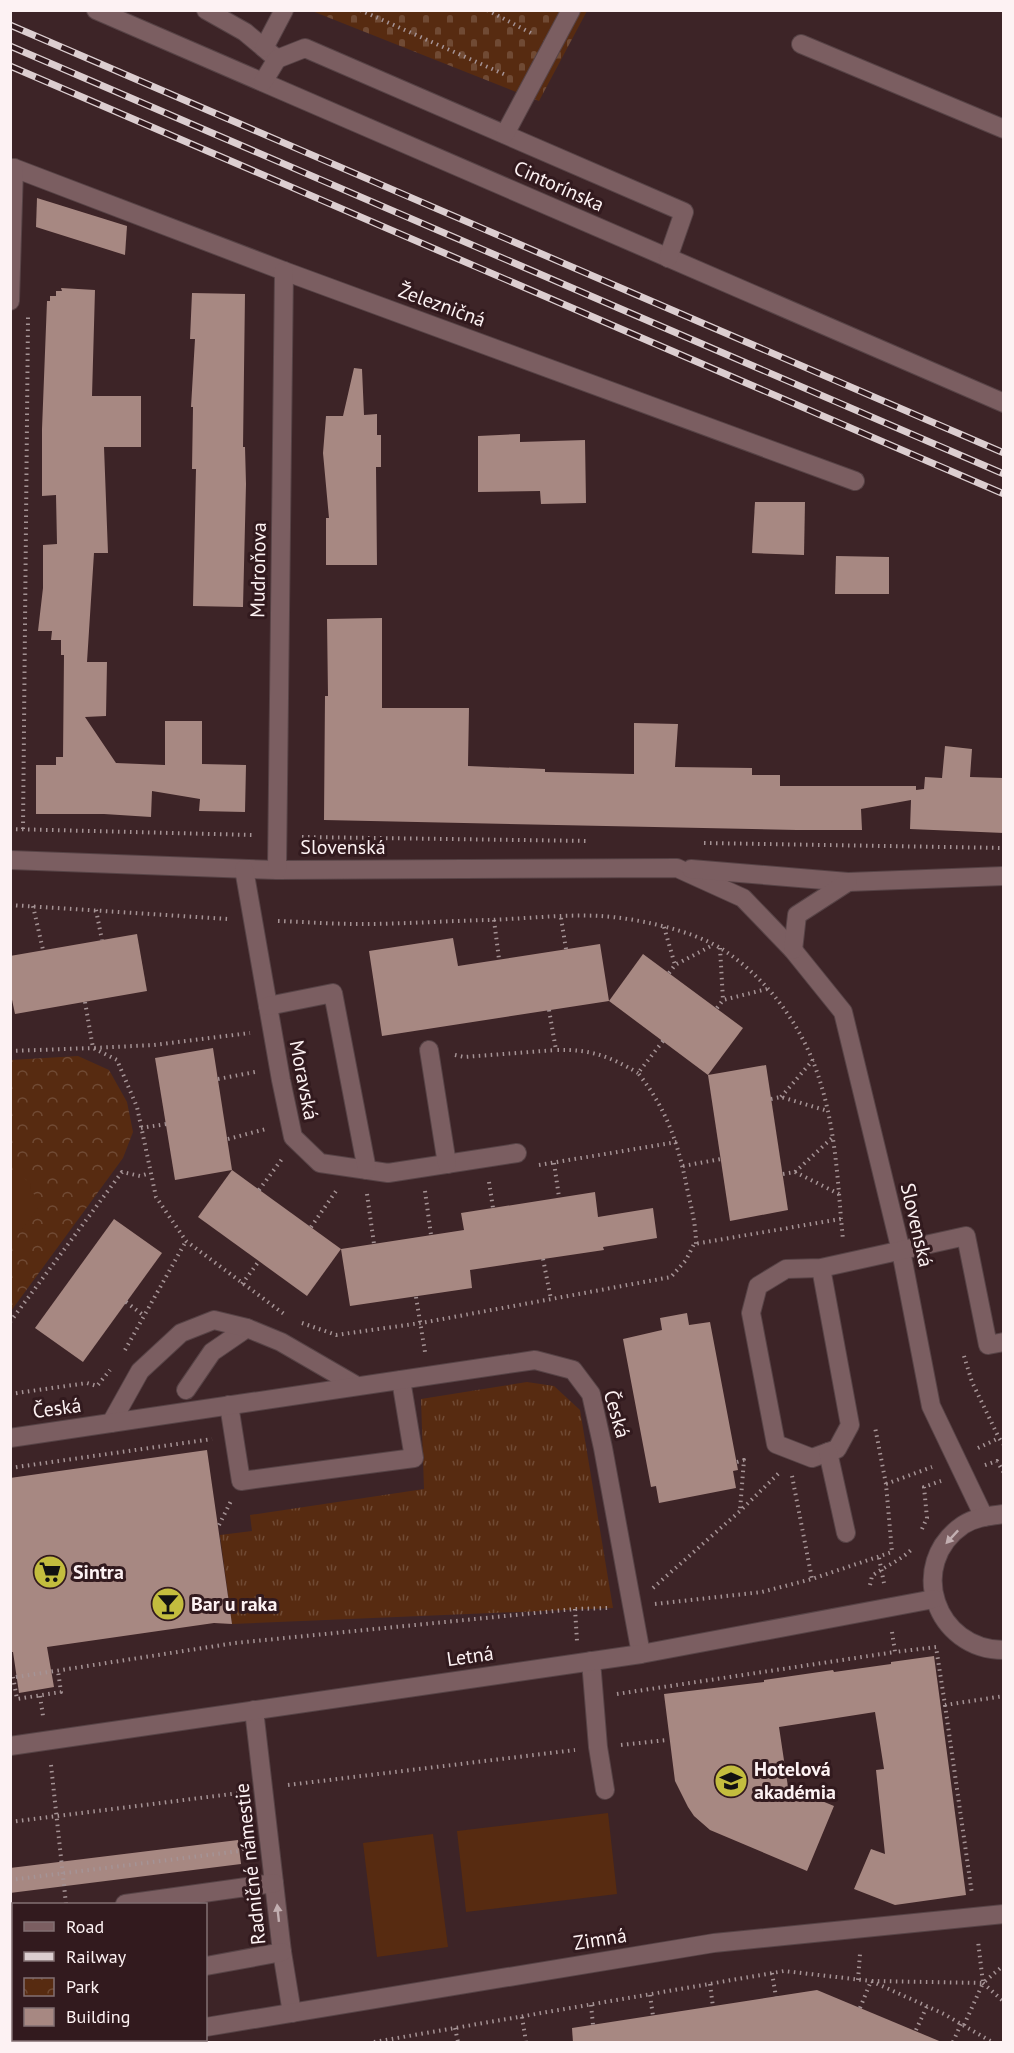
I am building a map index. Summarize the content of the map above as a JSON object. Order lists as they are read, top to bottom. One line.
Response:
{"streets":{"street":["Cintorínska","Železničná","Mudroňova","Slovenská","Moravská","Česká","Letná","Radničné námestie","Zimná"]},"crossings":[["Železničná","Mudroňova"],["Mudroňova","Slovenská"],["Slovenská","Moravská"],["Česká","Letná"],["Letná","Radničné námestie"],["Radničné námestie","Zimná"]],"places":{"supermarket":["Sintra"],"bar":["Bar u raka"],"school or university":["Hotelová akadémia"]},"legend":["Road","Railway","Park","Building"]}
